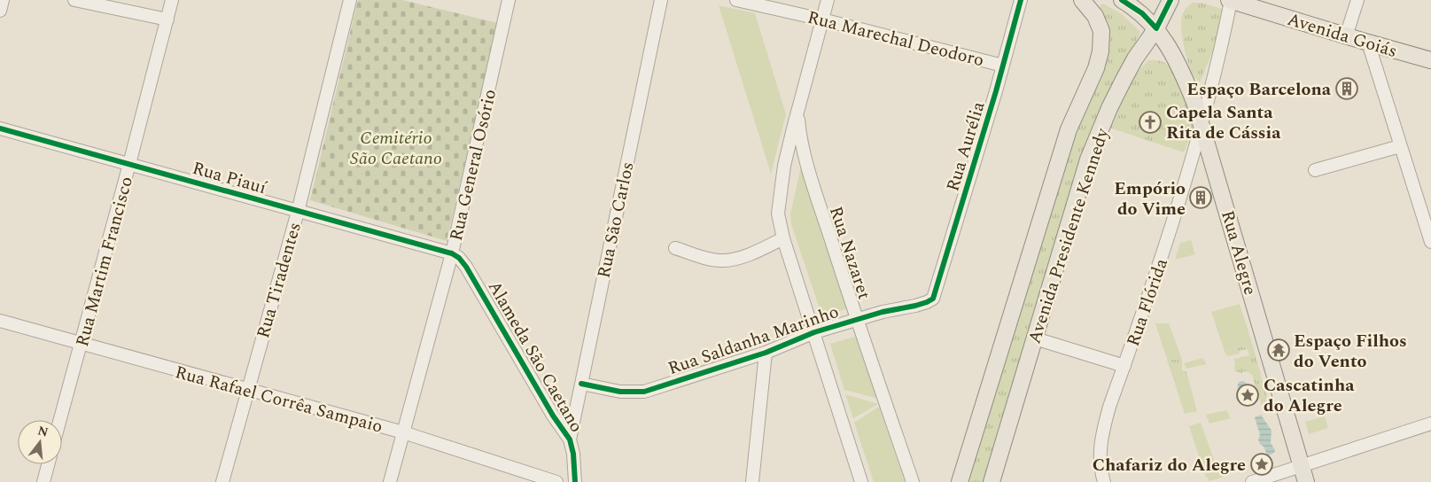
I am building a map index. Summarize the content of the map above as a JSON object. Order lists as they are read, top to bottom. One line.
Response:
{"streets":{"main road":["Avenida Goiás","Avenida Presidente Kennedy","Rua Alegre"],"street":["Rua Marechal Deodoro","Rua Aurélia","Rua General Osório","Rua Piauí","Rua São Carlos","Rua Nazaret","Rua Martim Francisco","Rua Tiradentes","Rua Flórida","Rua Saldanha Marinho","Alameda São Caetano","Rua Rafael Corrêa Sampaio"]},"crossings":[["Avenida Goiás","Rua Flórida"],["Rua Marechal Deodoro","Rua Aurélia"],["Rua Aurélia","Rua Saldanha Marinho"],["Rua General Osório","Rua Piauí"],["Rua General Osório","Alameda São Caetano"],["Rua General Osório","Rua Rafael Corrêa Sampaio"],["Rua Piauí","Rua Martim Francisco"],["Rua Piauí","Rua Tiradentes"],["Rua Piauí","Alameda São Caetano"],["Rua São Carlos","Rua Saldanha Marinho"],["Rua São Carlos","Alameda São Caetano"],["Avenida Presidente Kennedy","Rua Alegre"],["Rua Nazaret","Rua Saldanha Marinho"],["Rua Alegre","Rua Flórida"],["Rua Martim Francisco","Rua Rafael Corrêa Sampaio"],["Rua Tiradentes","Rua Rafael Corrêa Sampaio"]],"parks":["Cemitério São Caetano"],"places":{"building":["Espaço Barcelona","Empório do Vime"],"church":["Capela Santa Rita de Cássia"],"temple":["Espaço Filhos do Vento"],"place":["Cascatinha do Alegre","Chafariz do Alegre"]},"north":"top"}
